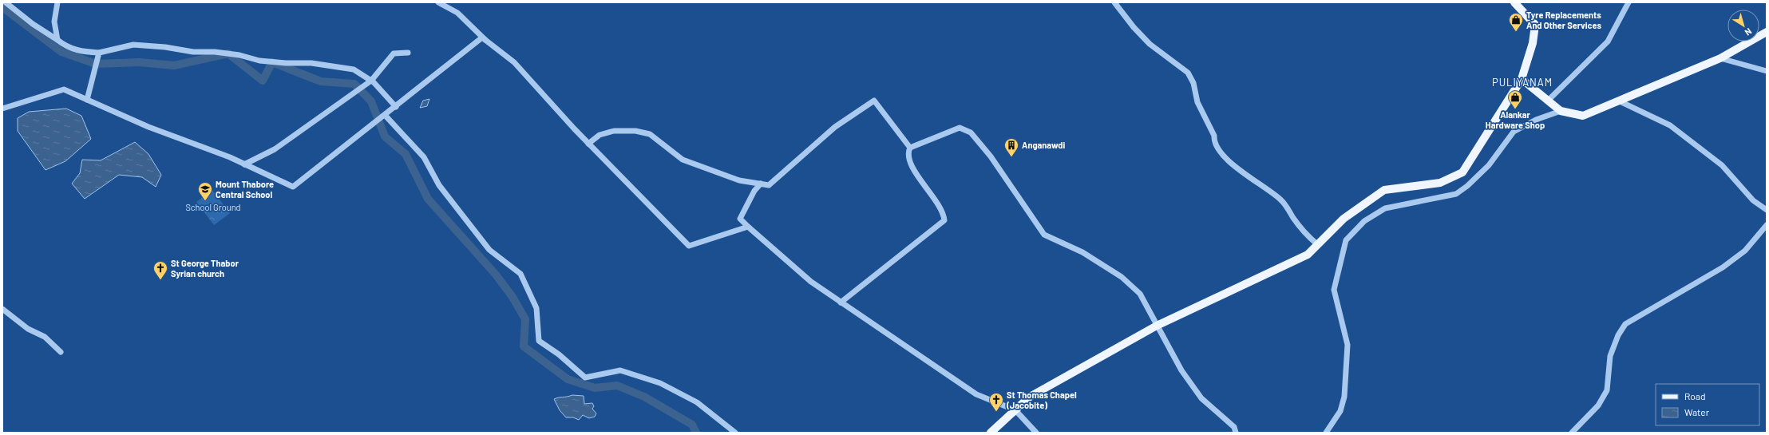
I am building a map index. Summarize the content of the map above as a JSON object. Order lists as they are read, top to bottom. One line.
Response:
{"districts":["PULIYANAM"],"parks":["School Ground"],"places":{"shop":["Tyre Replacements And Other Services","Alankar Hardware Shop"],"building":["Anganawdi"],"school or university":["Mount Thabore Central School"],"church":["St George Thabor Syrian church","St Thomas Chapel (Jacobite)"]},"legend":["Road","Water"],"north":"bottom right"}
